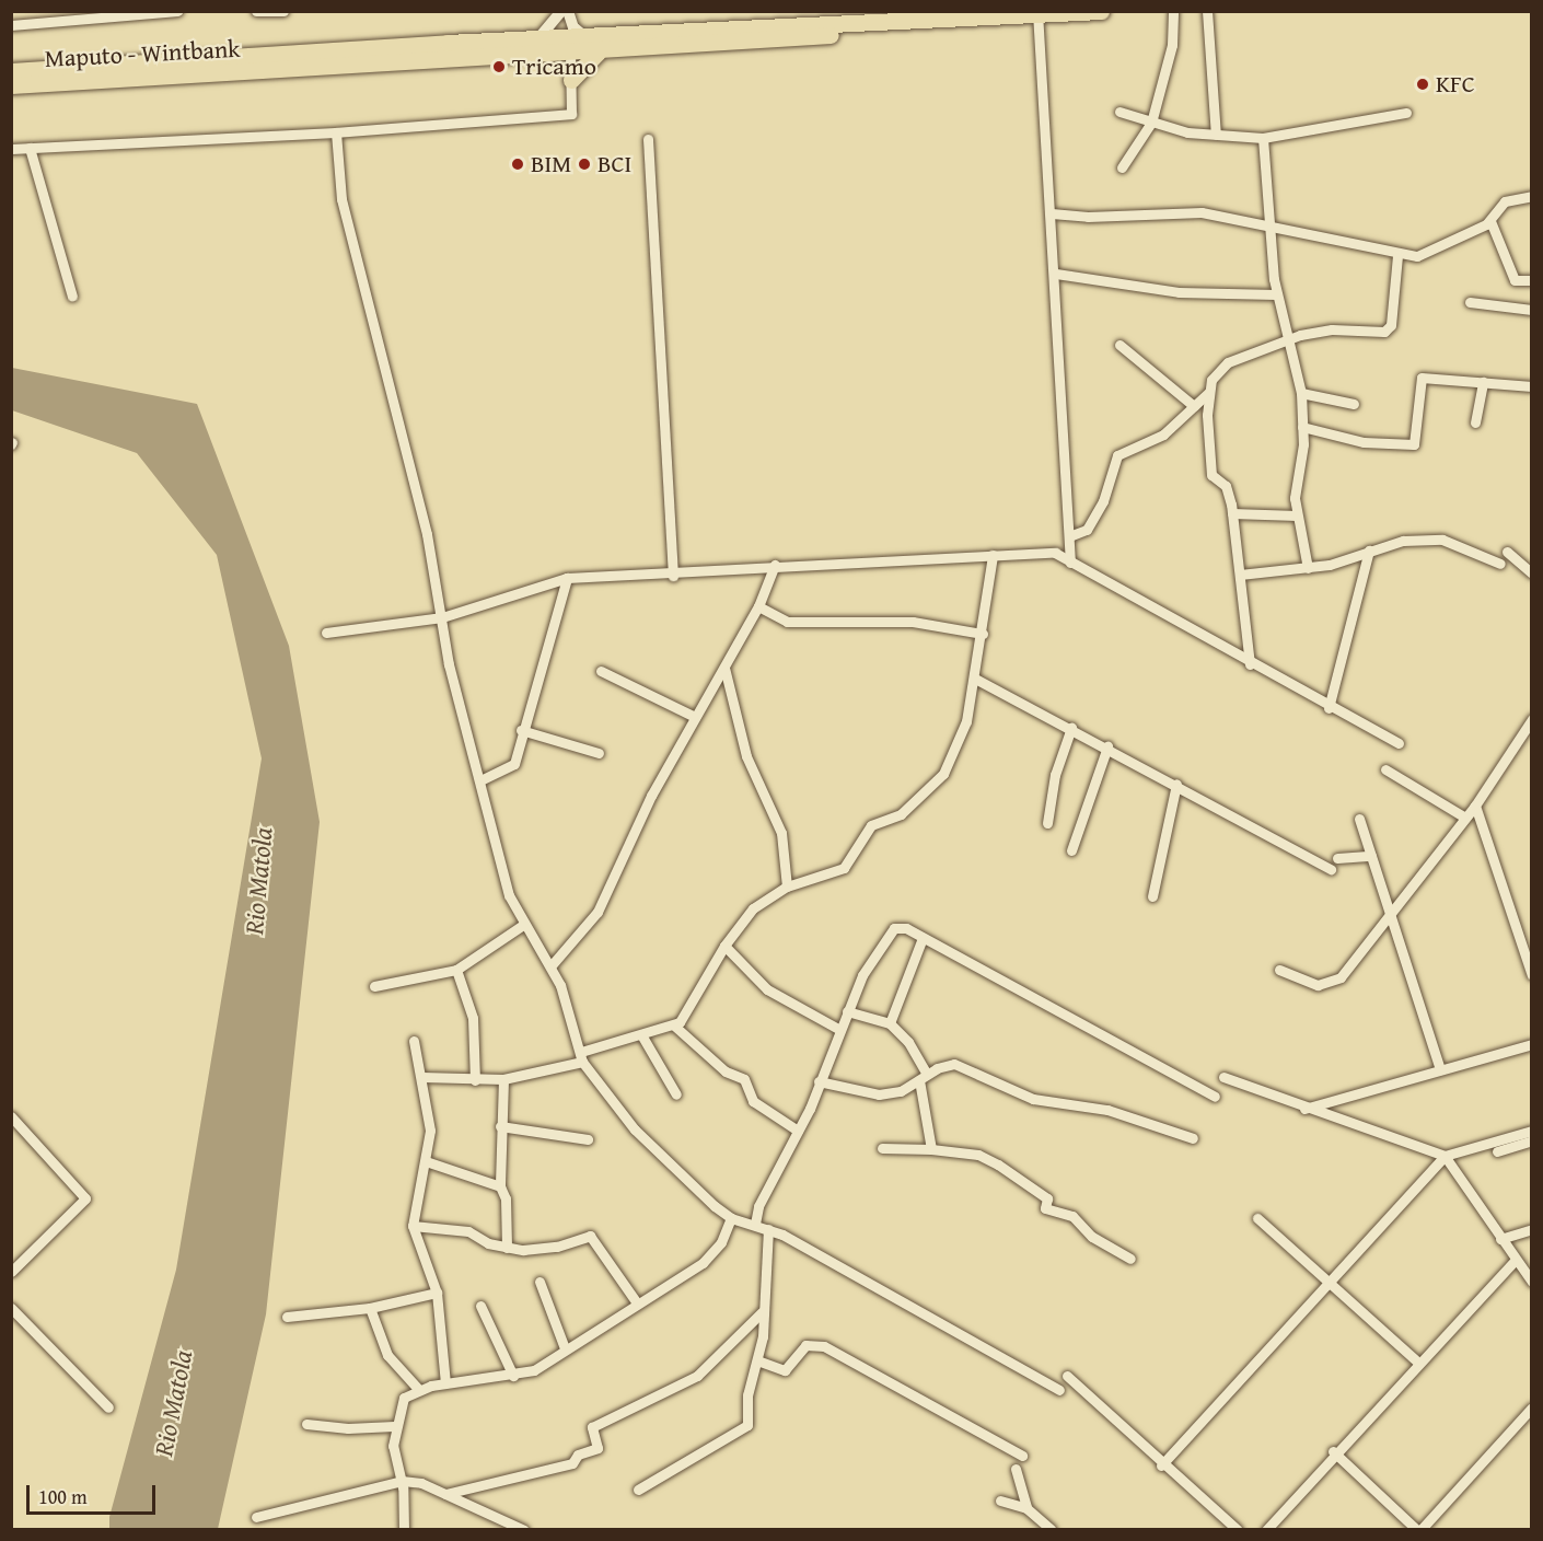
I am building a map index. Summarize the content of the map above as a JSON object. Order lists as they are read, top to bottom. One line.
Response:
{"streets":{"highway":["Maputo - Wintbank"]},"water":["Rio Matola"],"places":["Tricamo","KFC","BIM","BCI"],"scale_bar":"100 m"}
